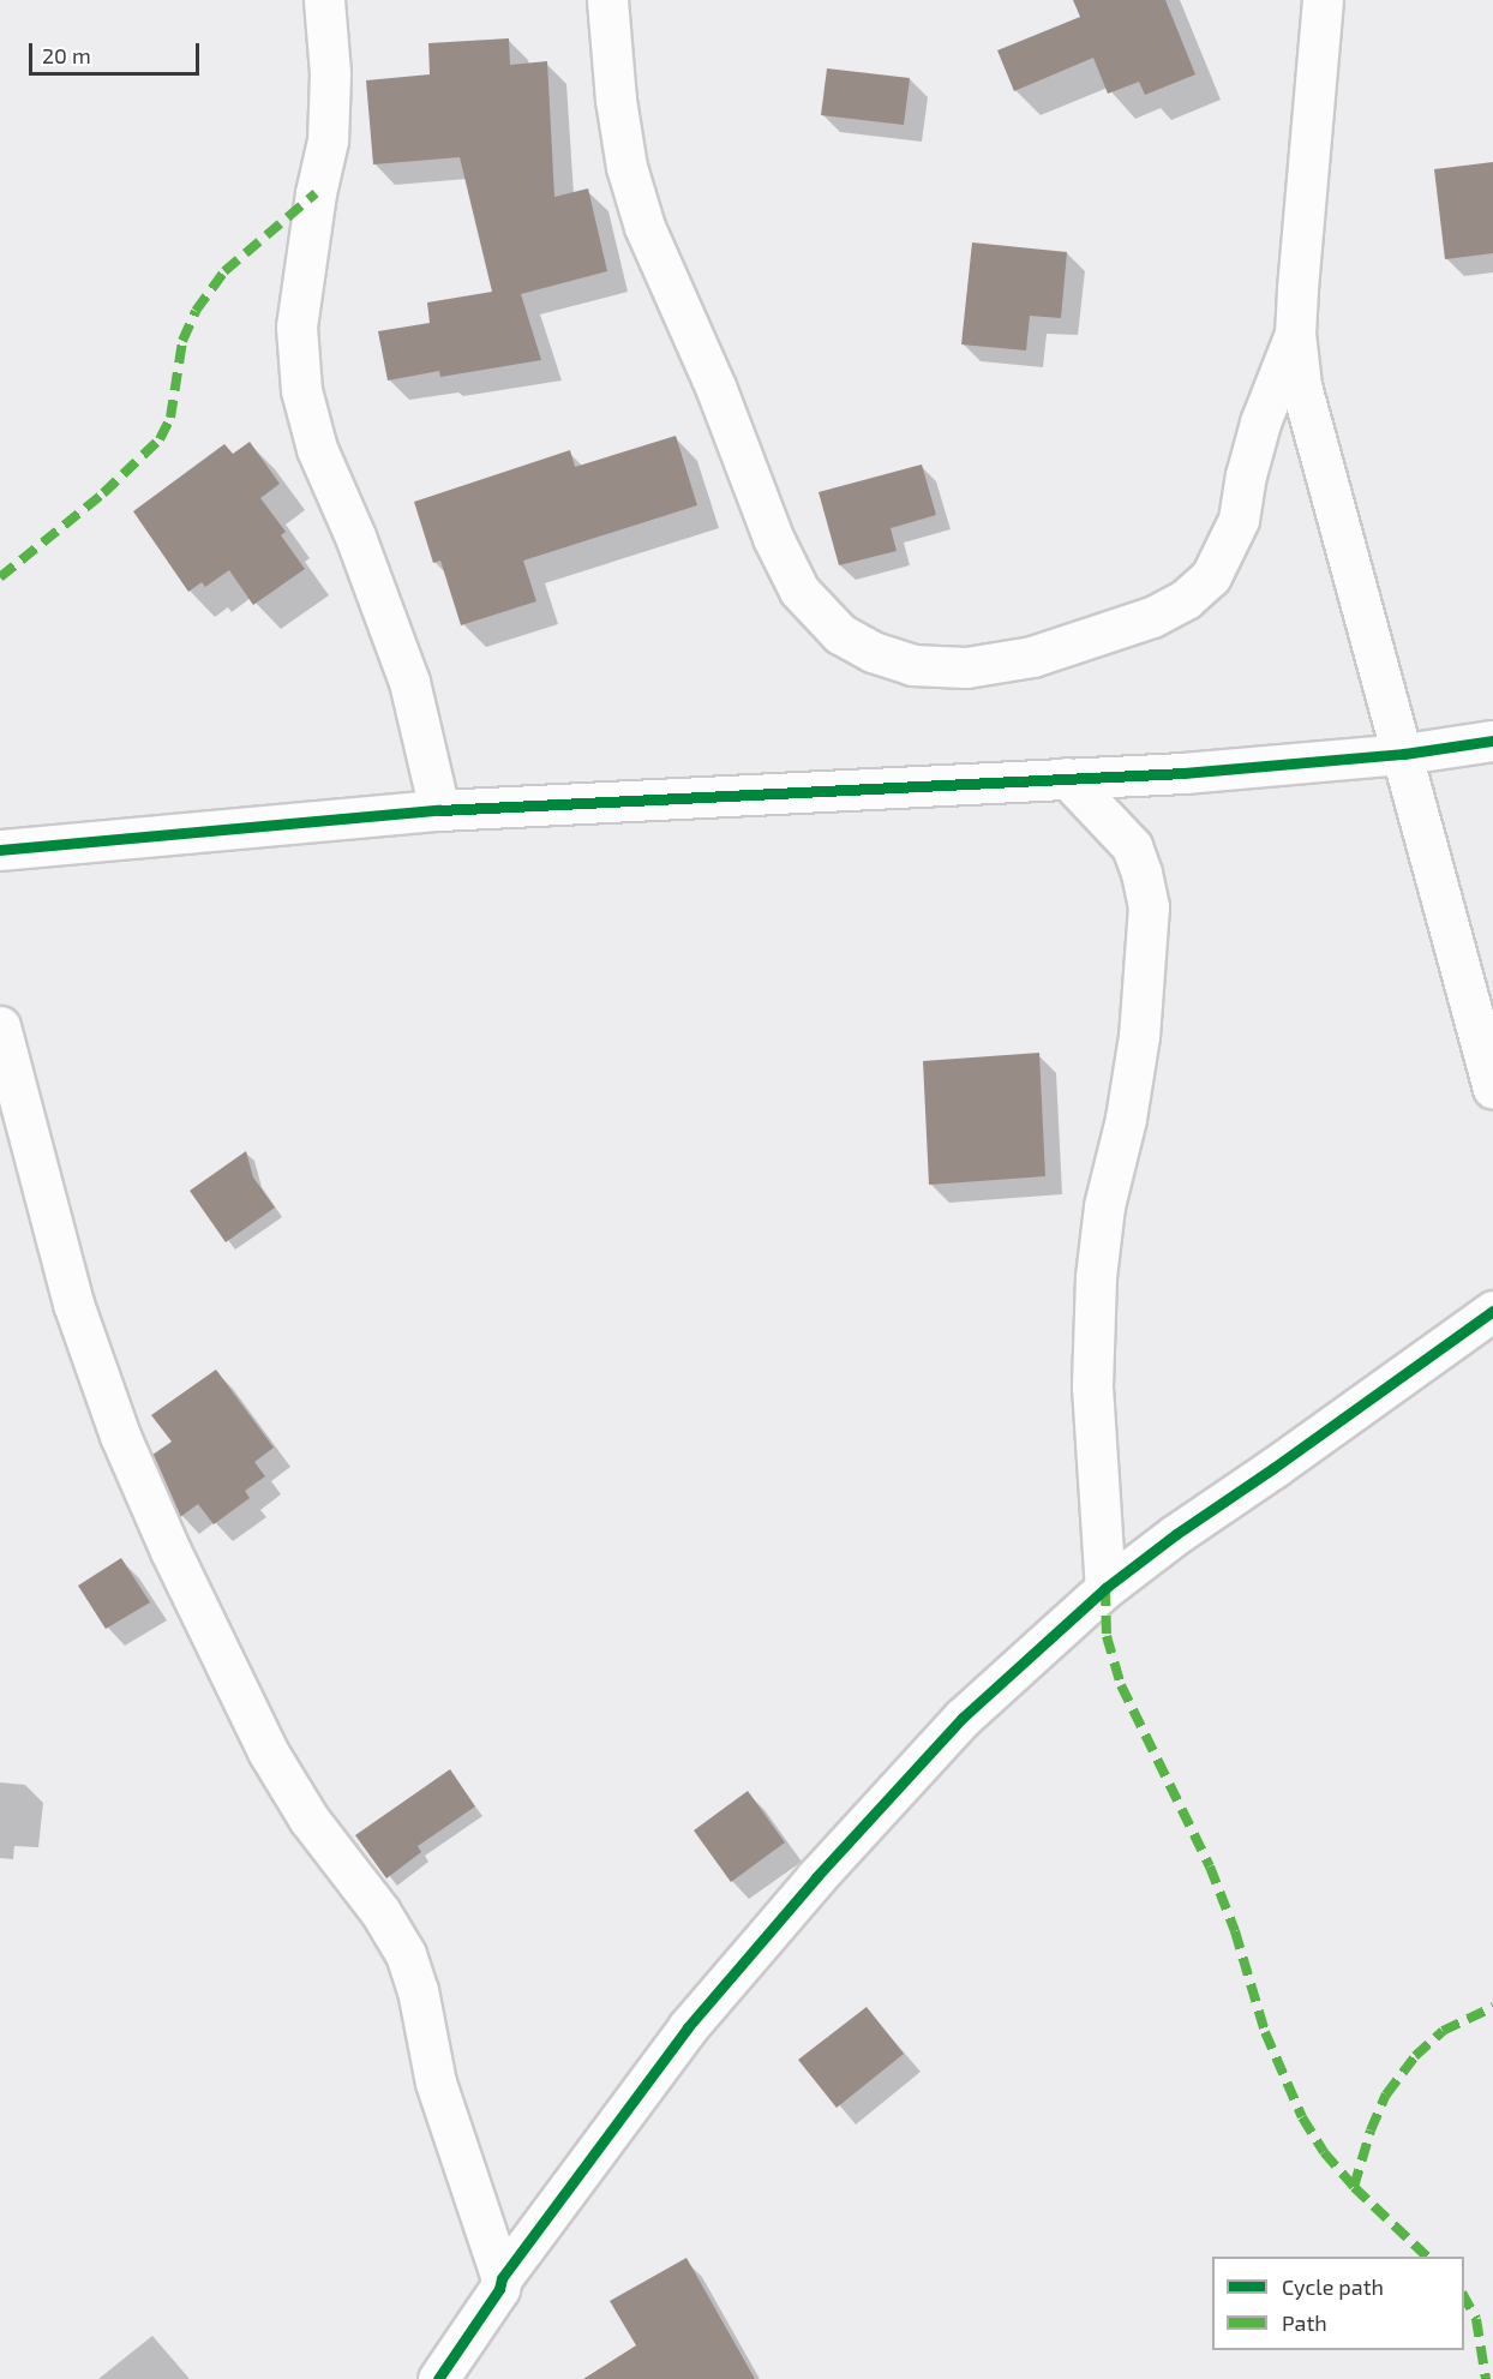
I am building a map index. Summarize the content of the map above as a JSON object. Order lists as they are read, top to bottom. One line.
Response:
{"legend":["Cycle path","Path"],"scale_bar":"20 m"}
